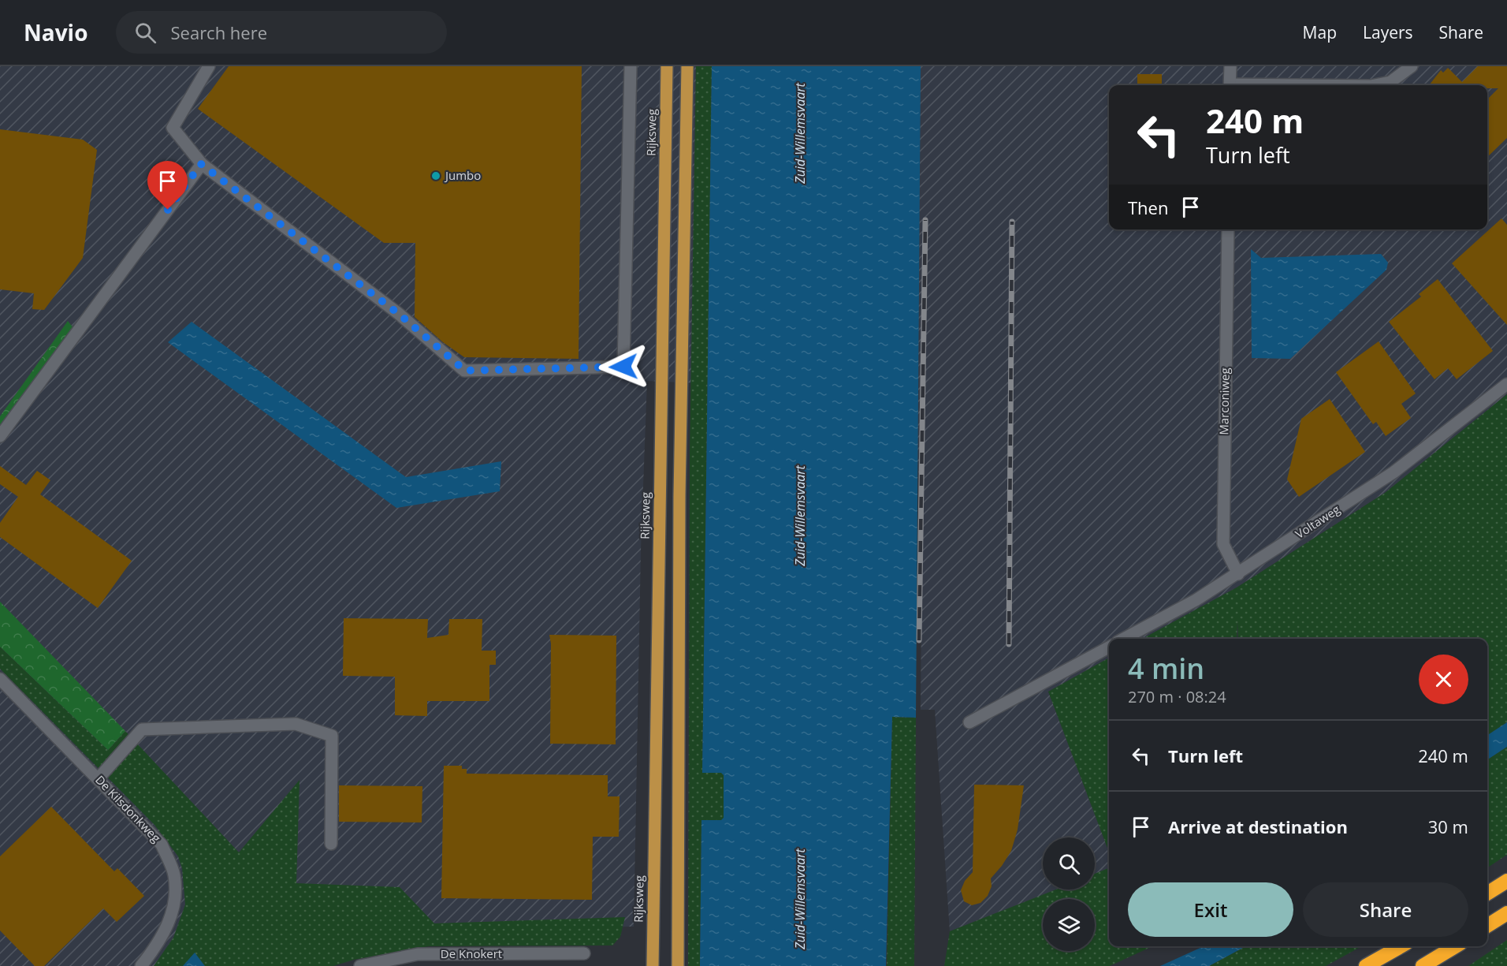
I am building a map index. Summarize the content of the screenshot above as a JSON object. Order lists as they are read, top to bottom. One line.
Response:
{"streets":{"main road":["Rijksweg"],"street":["Marconiweg","Voltaweg","De Kilsdonkweg","De Knokert"]},"crossings":[["Marconiweg","Voltaweg"]],"water":["Zuid-Willemsvaart"],"places":["Jumbo"],"page":{"header":"Navio","search":"Search here","nav":["Map","Layers","Share"],"turn":["240 m","Turn left"],"then":"Then","heading":["4 min","270 m · 08:24"],"list":[{"name":"Turn left","value":"240 m"},{"name":"Arrive at destination","value":"30 m"}],"buttons":["Exit","Share"]}}
